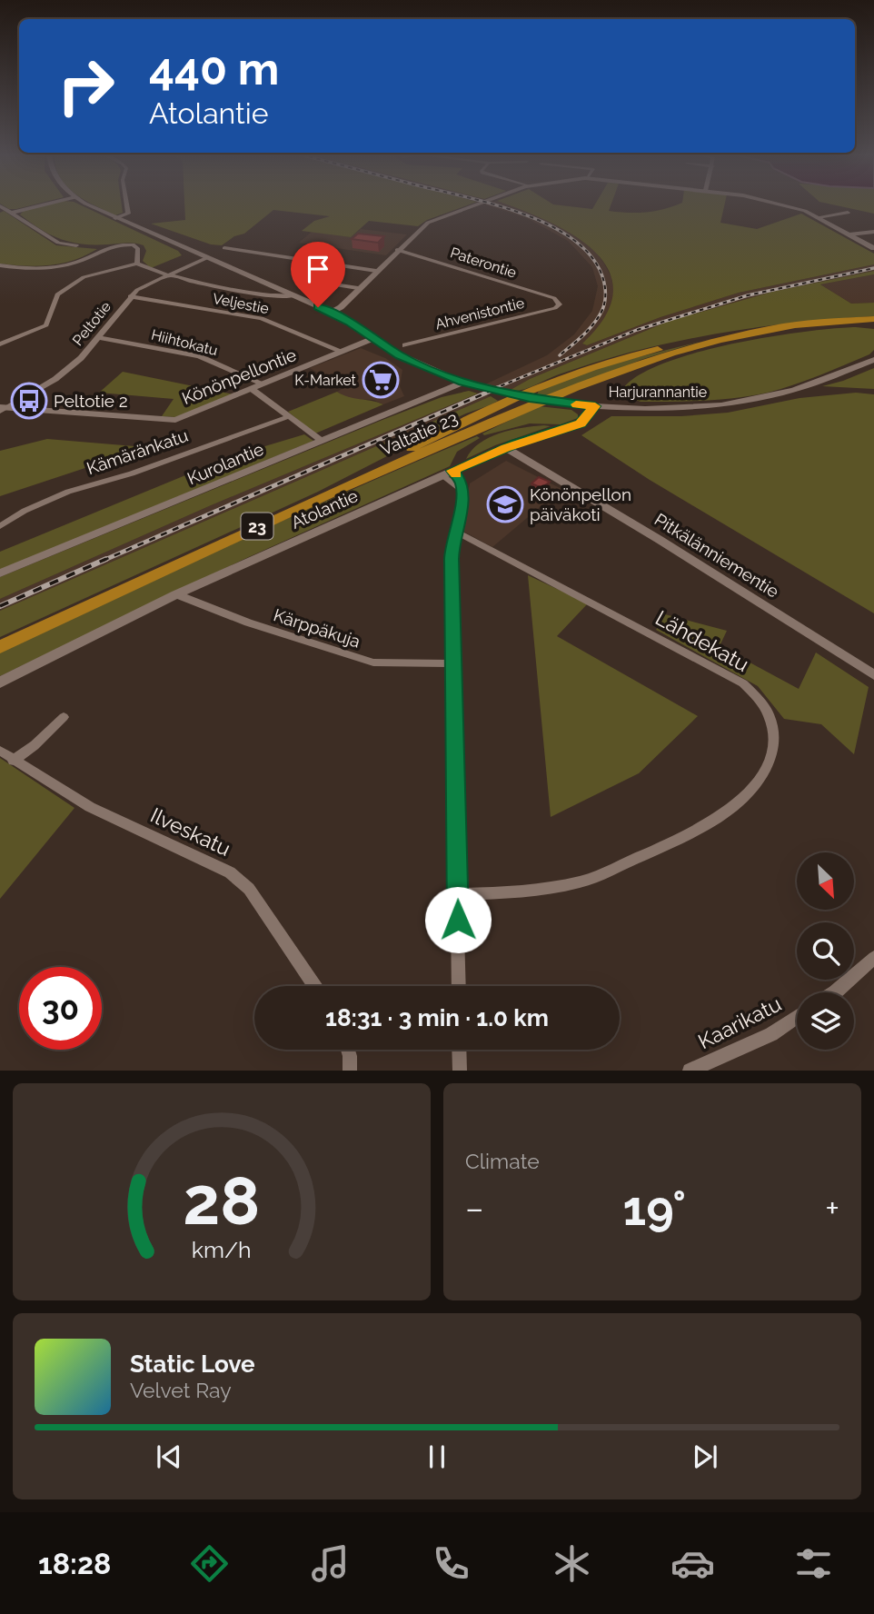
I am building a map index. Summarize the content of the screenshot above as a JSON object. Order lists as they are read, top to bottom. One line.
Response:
{"streets":{"highway":["Valtatie 23","23"],"street":["Paterontie","Veljestie","Ahvenistontie","Peltotie","Hiihtokatu","Könönpellontie","Harjurannantie","Kämäränkatu","Kurolantie","Atolantie","Pitkälänniementie","Kärppäkuja","Lähdekatu","Ilveskatu","Kaarikatu"]},"crossings":[["Paterontie","Ahvenistontie"],["Veljestie","Peltotie"],["Veljestie","Könönpellontie"],["Peltotie","Hiihtokatu"],["Peltotie","Könönpellontie"],["Peltotie","Harjurannantie"],["Hiihtokatu","Könönpellontie"],["Könönpellontie","Harjurannantie"],["Harjurannantie","Kurolantie"],["Harjurannantie","Atolantie"],["Atolantie","Pitkälänniementie"],["Atolantie","Kärppäkuja"]],"places":{"supermarket":["K-Market"],"bus stop":["Peltotie 2"],"school or university":["Könönpellon päiväkoti"]},"north":"bottom right","page":{"turn":["440 m","Atolantie"],"limit":"30","trip":"18:31 · 3 min · 1.0 km","tile":"Climate","heat":["−","19°","+"],"song":["Static Love","Velvet Ray"],"tabs":"18:28","gauge":["28","km/h"]}}
